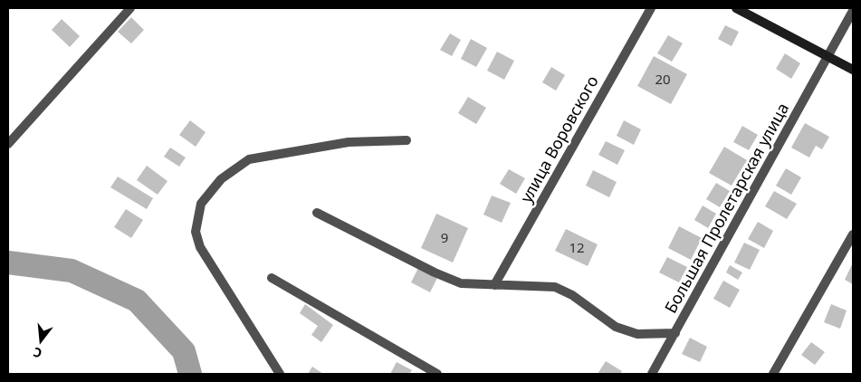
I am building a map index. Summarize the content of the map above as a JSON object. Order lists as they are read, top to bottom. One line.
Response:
{"streets":{"street":["улица Воровского","Большая Пролетарская улица"]},"house_numbers":["20","9","12"],"north":"bottom"}
